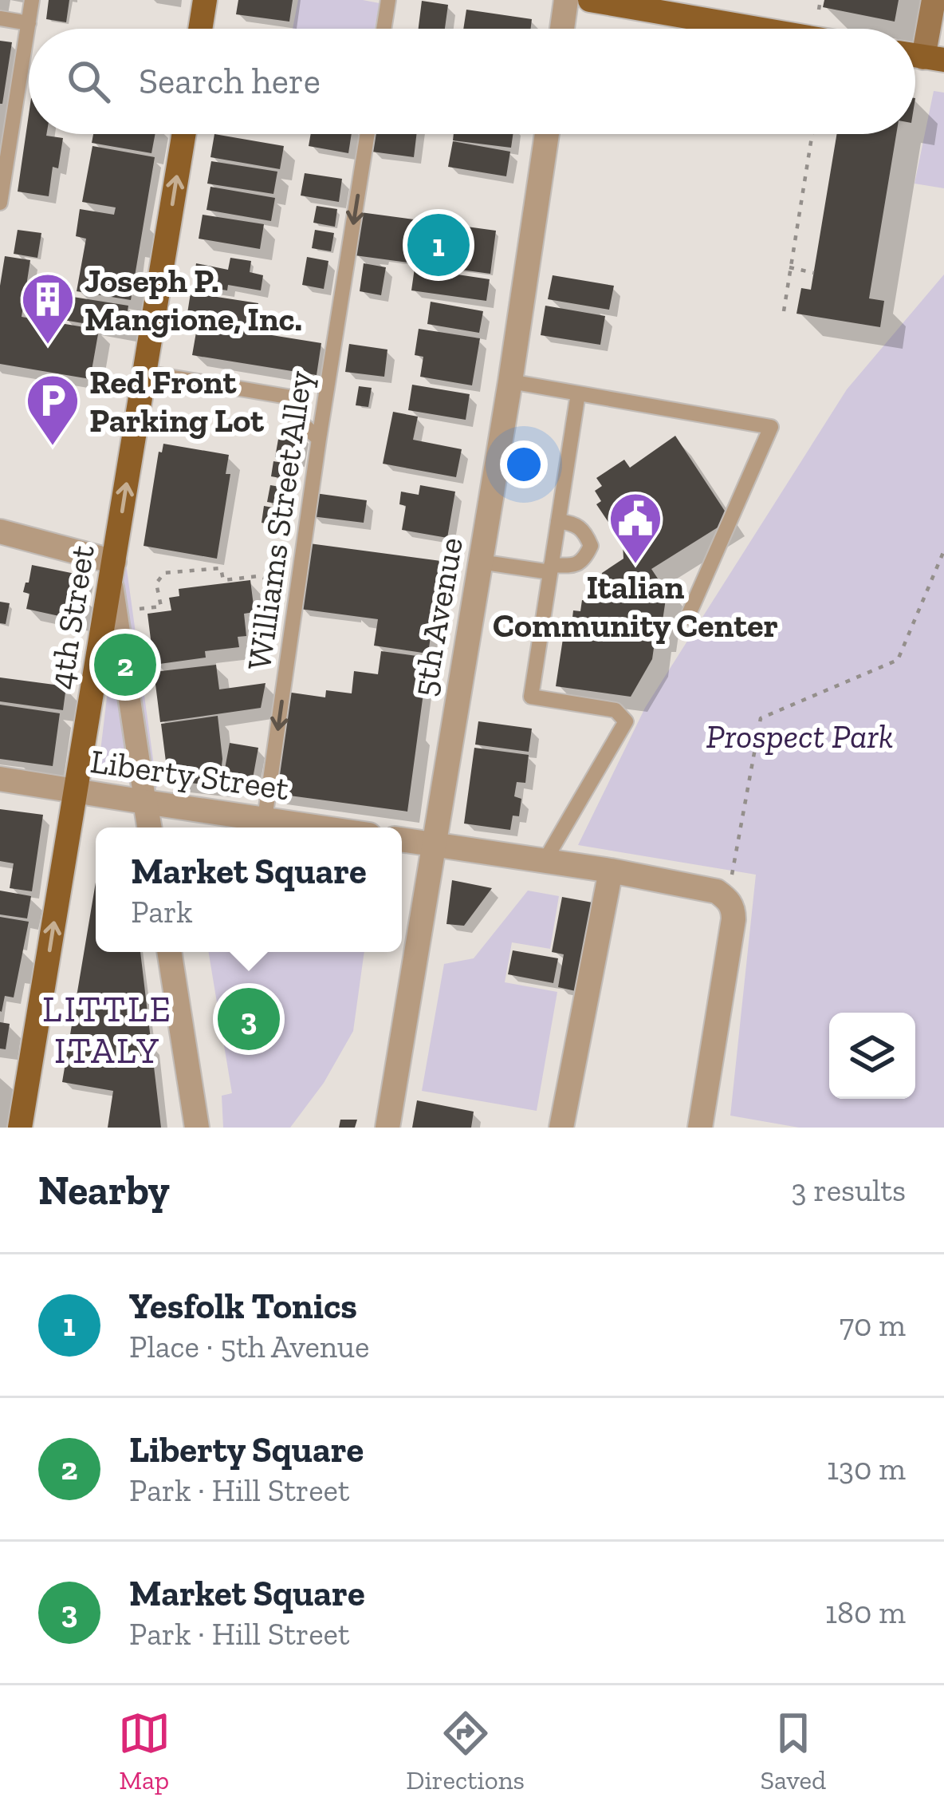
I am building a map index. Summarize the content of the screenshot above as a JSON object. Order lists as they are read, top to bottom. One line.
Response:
{"streets":{"main road":["4th Street"],"street":["5th Avenue","Liberty Street"],"lane":["Williams Street Alley"]},"crossings":[["Williams Street Alley","Liberty Street"],["4th Street","Liberty Street"]],"one_way":["Williams Street Alley","4th Street"],"districts":["LITTLE ITALY"],"parks":["Prospect Park"],"places":{"building":["Joseph P. Mangione, Inc."],"parking":["Red Front Parking Lot"],"public building":["Italian Community Center"]},"page":{"search":"Search here","pins":["1","2","3"],"popup":["Market Square","Park"],"heading":["Nearby","3 results"],"list":[{"mark":"1","name":"Yesfolk Tonics","note":"Place · 5th Avenue","value":"70 m"},{"mark":"2","name":"Liberty Square","note":"Park · Hill Street","value":"130 m"},{"mark":"3","name":"Market Square","note":"Park · Hill Street","value":"180 m"}],"nav":["Map","Directions","Saved"]}}
